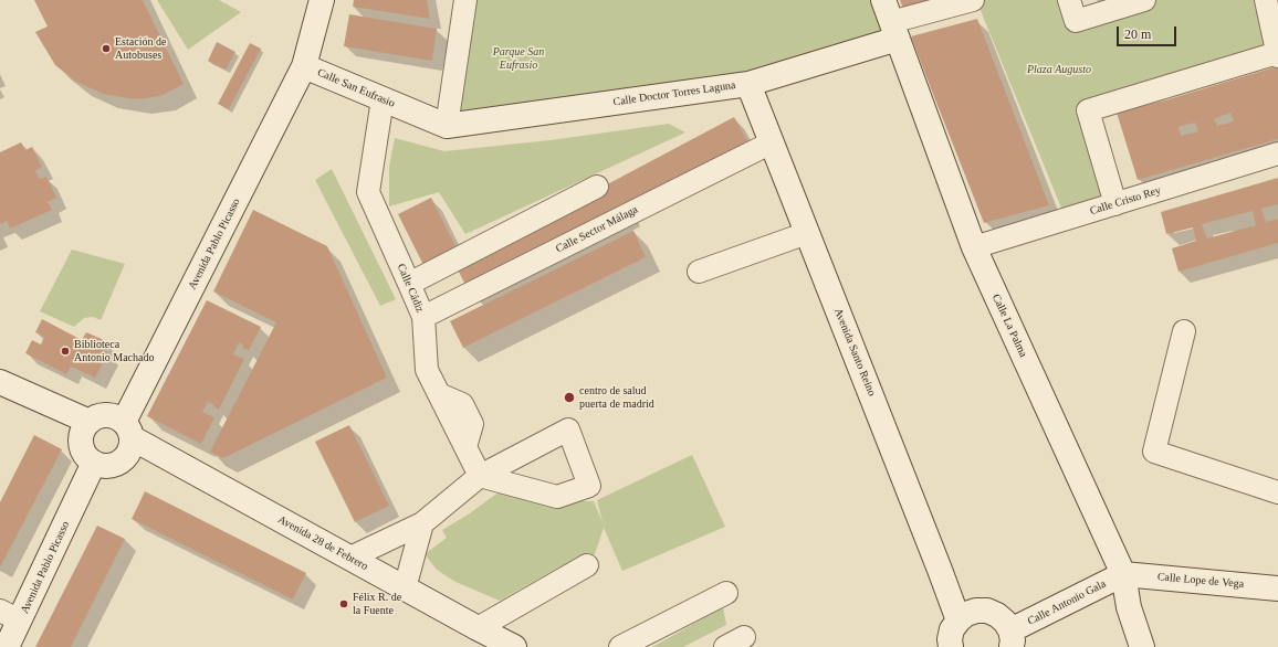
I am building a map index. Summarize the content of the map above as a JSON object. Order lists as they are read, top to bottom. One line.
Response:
{"streets":{"street":["Calle San Eufrasio","Calle Doctor Torres Laguna","Calle Cristo Rey","Calle Sector Málaga","Avenida Pablo Picasso","Calle Cádiz","Calle La Palma","Avenida Santo Reino","Avenida 28 de Febrero","Calle Lope de Vega","Calle Antonio Gala"]},"crossings":[["Calle San Eufrasio","Calle Doctor Torres Laguna"],["Calle San Eufrasio","Avenida Pablo Picasso"],["Calle San Eufrasio","Calle Cádiz"],["Calle Doctor Torres Laguna","Calle La Palma"],["Calle Doctor Torres Laguna","Avenida Santo Reino"],["Calle Cristo Rey","Calle La Palma"],["Calle Sector Málaga","Calle Cádiz"],["Calle Sector Málaga","Avenida Santo Reino"],["Avenida Pablo Picasso","Avenida 28 de Febrero"],["Calle Cádiz","Avenida 28 de Febrero"],["Calle La Palma","Calle Lope de Vega"],["Calle La Palma","Calle Antonio Gala"],["Calle Lope de Vega","Calle Antonio Gala"]],"parks":["Parque San Eufrasio","Plaza Augusto"],"places":["Estación de Autobuses","Biblioteca Antonio Machado","centro de salud puerta de madrid","Félix R. de la Fuente"],"scale_bar":"20 m"}
